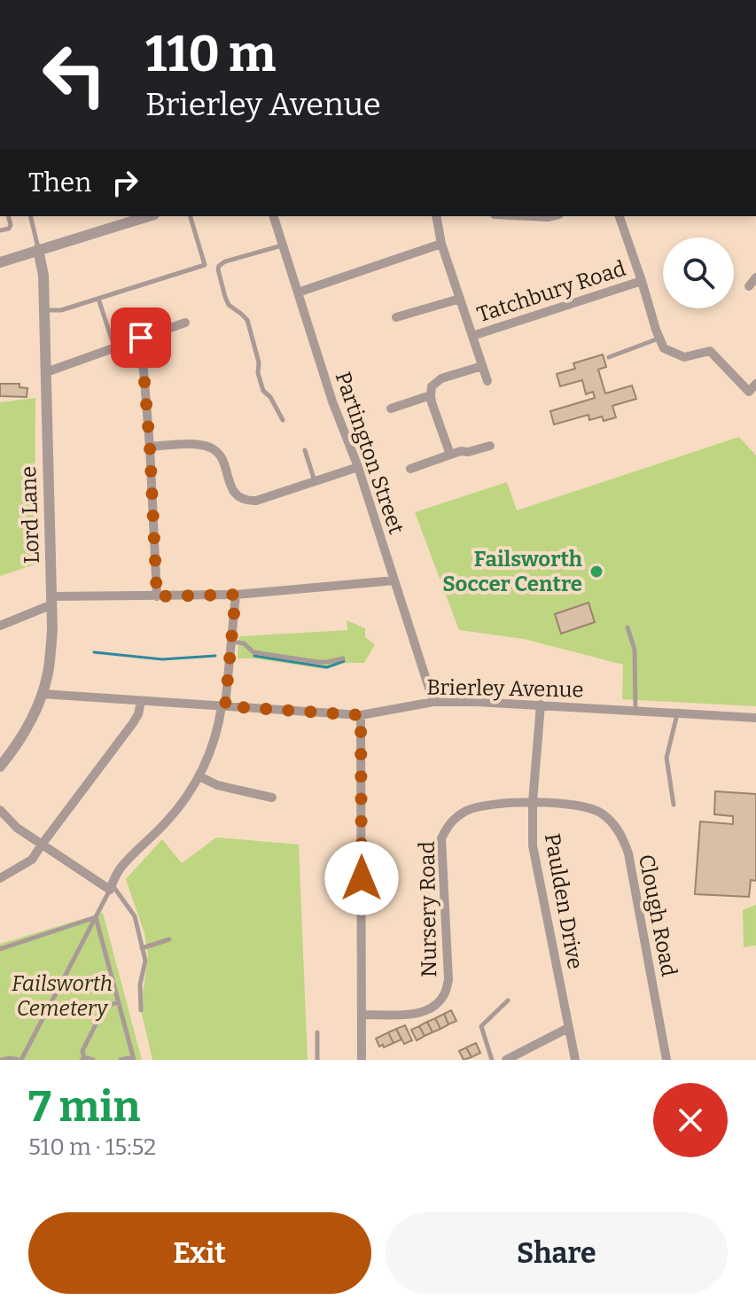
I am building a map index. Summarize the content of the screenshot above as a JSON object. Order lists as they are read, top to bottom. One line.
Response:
{"streets":{"street":["Tatchbury Road","Partington Street","Lord Lane","Brierley Avenue","Paulden Drive","Nursery Road","Clough Road"]},"crossings":[["Partington Street","Brierley Avenue"],["Lord Lane","Brierley Avenue"],["Brierley Avenue","Paulden Drive"],["Paulden Drive","Nursery Road"],["Paulden Drive","Clough Road"],["Nursery Road","Clough Road"]],"parks":["Failsworth Cemetery"],"places":["Failsworth Soccer Centre"],"page":{"turn":["110 m","Brierley Avenue"],"then":"Then","heading":["7 min","510 m · 15:52"],"buttons":["Exit","Share"]}}
